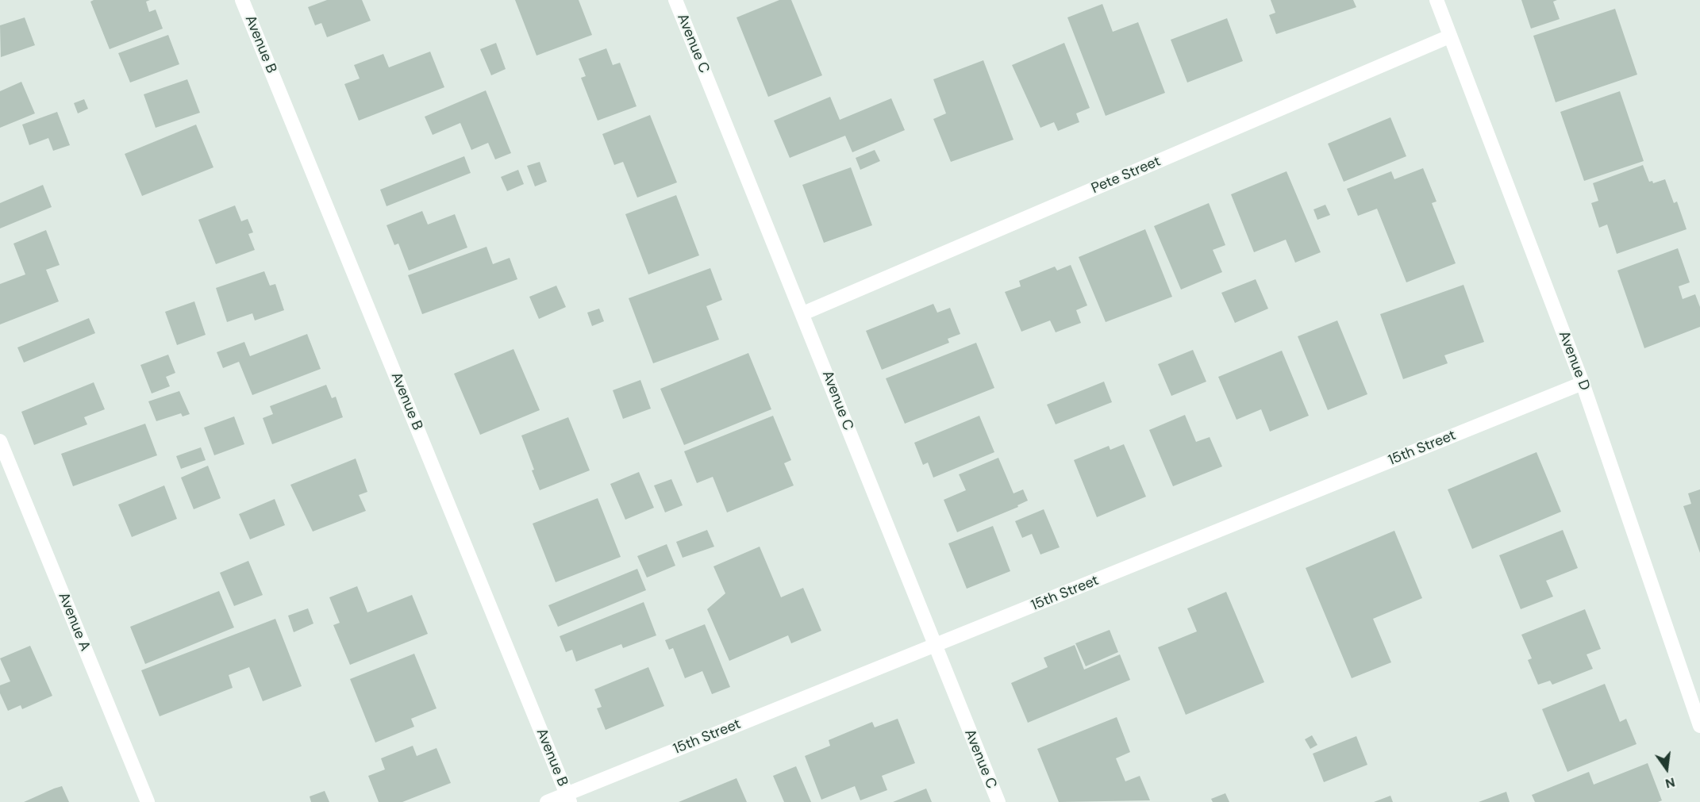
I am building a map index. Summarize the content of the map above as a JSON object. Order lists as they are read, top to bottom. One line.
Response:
{"streets":{"street":["Avenue C","Avenue B","Pete Street","Avenue D","15th Street","Avenue A"]},"crossings":[["Avenue C","Pete Street"],["Avenue C","15th Street"],["Avenue B","15th Street"],["Pete Street","Avenue D"],["Avenue D","15th Street"]],"north":"bottom"}
